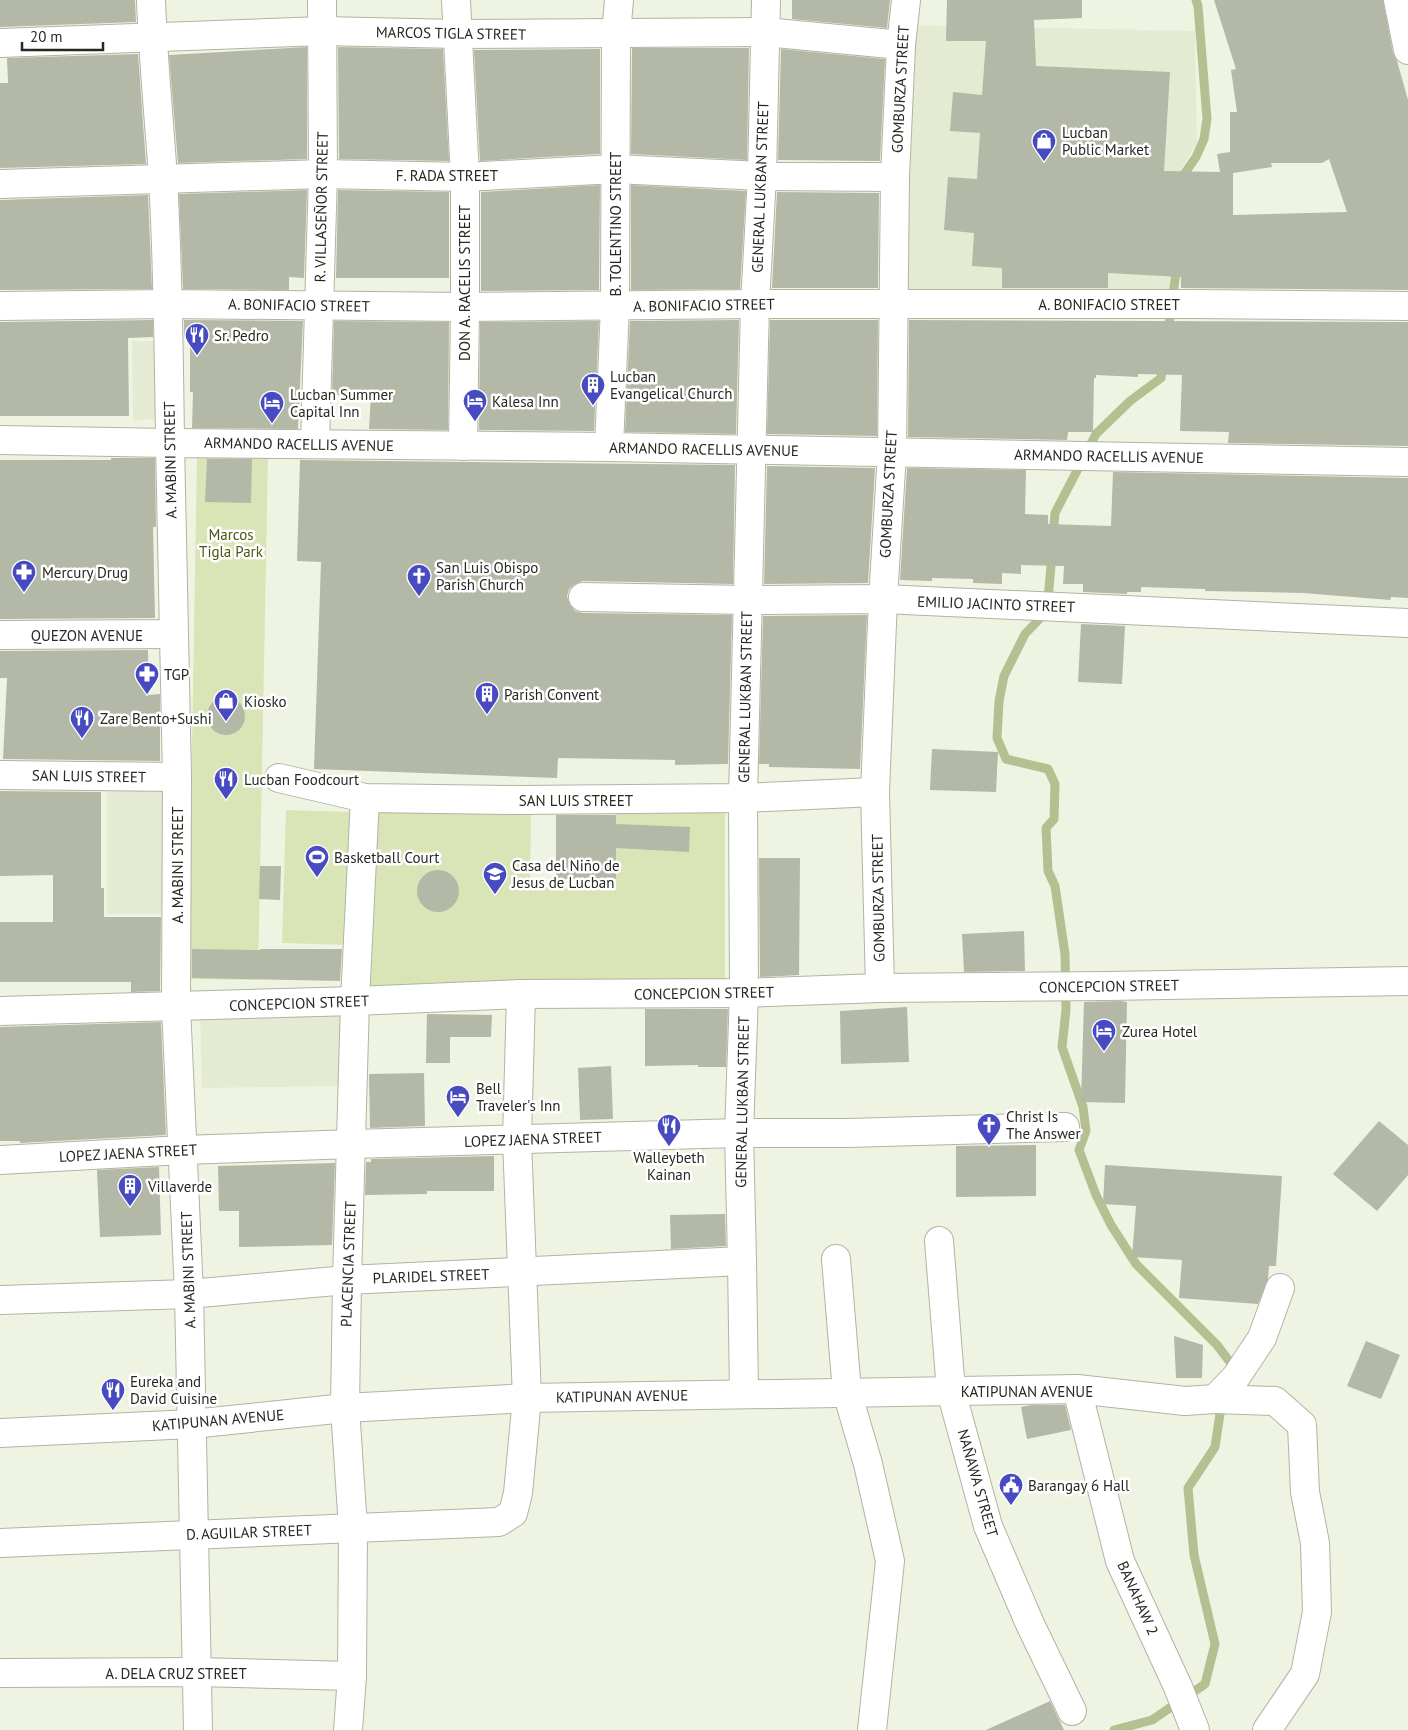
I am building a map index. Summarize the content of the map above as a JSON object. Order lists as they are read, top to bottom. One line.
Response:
{"streets":{"street":["MARCOS TIGLA STREET","GOMBURZA STREET","F. RADA STREET","GENERAL LUKBAN STREET","R. VILLASEÑOR STREET","B. TOLENTINO STREET","DON A. RACELIS STREET","A. BONIFACIO STREET","ARMANDO RACELLIS AVENUE","A. MABINI STREET","EMILIO JACINTO STREET","QUEZON AVENUE","SAN LUIS STREET","CONCEPCION STREET","LOPEZ JAENA STREET","PLACENCIA STREET","PLARIDEL STREET","KATIPUNAN AVENUE","NAÑAWA STREET","D. AGUILAR STREET","BANAHAW 2","A. DELA CRUZ STREET"]},"crossings":[["MARCOS TIGLA STREET","GOMBURZA STREET"],["MARCOS TIGLA STREET","GENERAL LUKBAN STREET"],["MARCOS TIGLA STREET","R. VILLASEÑOR STREET"],["MARCOS TIGLA STREET","B. TOLENTINO STREET"],["MARCOS TIGLA STREET","DON A. RACELIS STREET"],["MARCOS TIGLA STREET","A. MABINI STREET"],["GOMBURZA STREET","F. RADA STREET"],["GOMBURZA STREET","A. BONIFACIO STREET"],["GOMBURZA STREET","ARMANDO RACELLIS AVENUE"],["GOMBURZA STREET","EMILIO JACINTO STREET"],["GOMBURZA STREET","SAN LUIS STREET"],["GOMBURZA STREET","CONCEPCION STREET"],["F. RADA STREET","GENERAL LUKBAN STREET"],["F. RADA STREET","R. VILLASEÑOR STREET"],["F. RADA STREET","B. TOLENTINO STREET"],["F. RADA STREET","DON A. RACELIS STREET"],["F. RADA STREET","A. MABINI STREET"],["GENERAL LUKBAN STREET","A. BONIFACIO STREET"],["GENERAL LUKBAN STREET","ARMANDO RACELLIS AVENUE"],["GENERAL LUKBAN STREET","EMILIO JACINTO STREET"],["GENERAL LUKBAN STREET","SAN LUIS STREET"],["GENERAL LUKBAN STREET","CONCEPCION STREET"],["GENERAL LUKBAN STREET","LOPEZ JAENA STREET"],["GENERAL LUKBAN STREET","PLARIDEL STREET"],["GENERAL LUKBAN STREET","KATIPUNAN AVENUE"],["R. VILLASEÑOR STREET","A. BONIFACIO STREET"],["R. VILLASEÑOR STREET","ARMANDO RACELLIS AVENUE"],["B. TOLENTINO STREET","A. BONIFACIO STREET"],["B. TOLENTINO STREET","ARMANDO RACELLIS AVENUE"],["DON A. RACELIS STREET","A. BONIFACIO STREET"],["DON A. RACELIS STREET","ARMANDO RACELLIS AVENUE"],["A. BONIFACIO STREET","A. MABINI STREET"],["ARMANDO RACELLIS AVENUE","A. MABINI STREET"],["A. MABINI STREET","QUEZON AVENUE"],["A. MABINI STREET","SAN LUIS STREET"],["A. MABINI STREET","CONCEPCION STREET"],["A. MABINI STREET","LOPEZ JAENA STREET"],["A. MABINI STREET","PLARIDEL STREET"],["A. MABINI STREET","KATIPUNAN AVENUE"],["A. MABINI STREET","D. AGUILAR STREET"],["A. MABINI STREET","A. DELA CRUZ STREET"],["SAN LUIS STREET","PLACENCIA STREET"],["CONCEPCION STREET","PLACENCIA STREET"],["LOPEZ JAENA STREET","PLACENCIA STREET"],["PLACENCIA STREET","PLARIDEL STREET"],["PLACENCIA STREET","KATIPUNAN AVENUE"],["PLACENCIA STREET","D. AGUILAR STREET"],["PLACENCIA STREET","A. DELA CRUZ STREET"],["KATIPUNAN AVENUE","NAÑAWA STREET"],["KATIPUNAN AVENUE","D. AGUILAR STREET"],["KATIPUNAN AVENUE","BANAHAW 2"]],"parks":["Marcos Tigla Park"],"places":{"shop":["Lucban Public Market","Kiosko"],"restaurant":["Sr. Pedro","Zare Bento+Sushi","Lucban Foodcourt","Walleybeth Kainan","Eureka and David Cuisine"],"building":["Lucban Evangelical Church","Parish Convent","Villaverde"],"hotel":["Kalesa Inn","Lucban Summer Capital Inn","Zurea Hotel","Bell Traveler's Inn"],"pharmacy":["Mercury Drug","TGP"],"church":["San Luis Obispo Parish Church","Christ Is The Answer"],"sports":["Basketball Court"],"school or university":["Casa del Niño de Jesus de Lucban"],"public building":["Barangay 6 Hall"]},"scale_bar":"20 m"}
